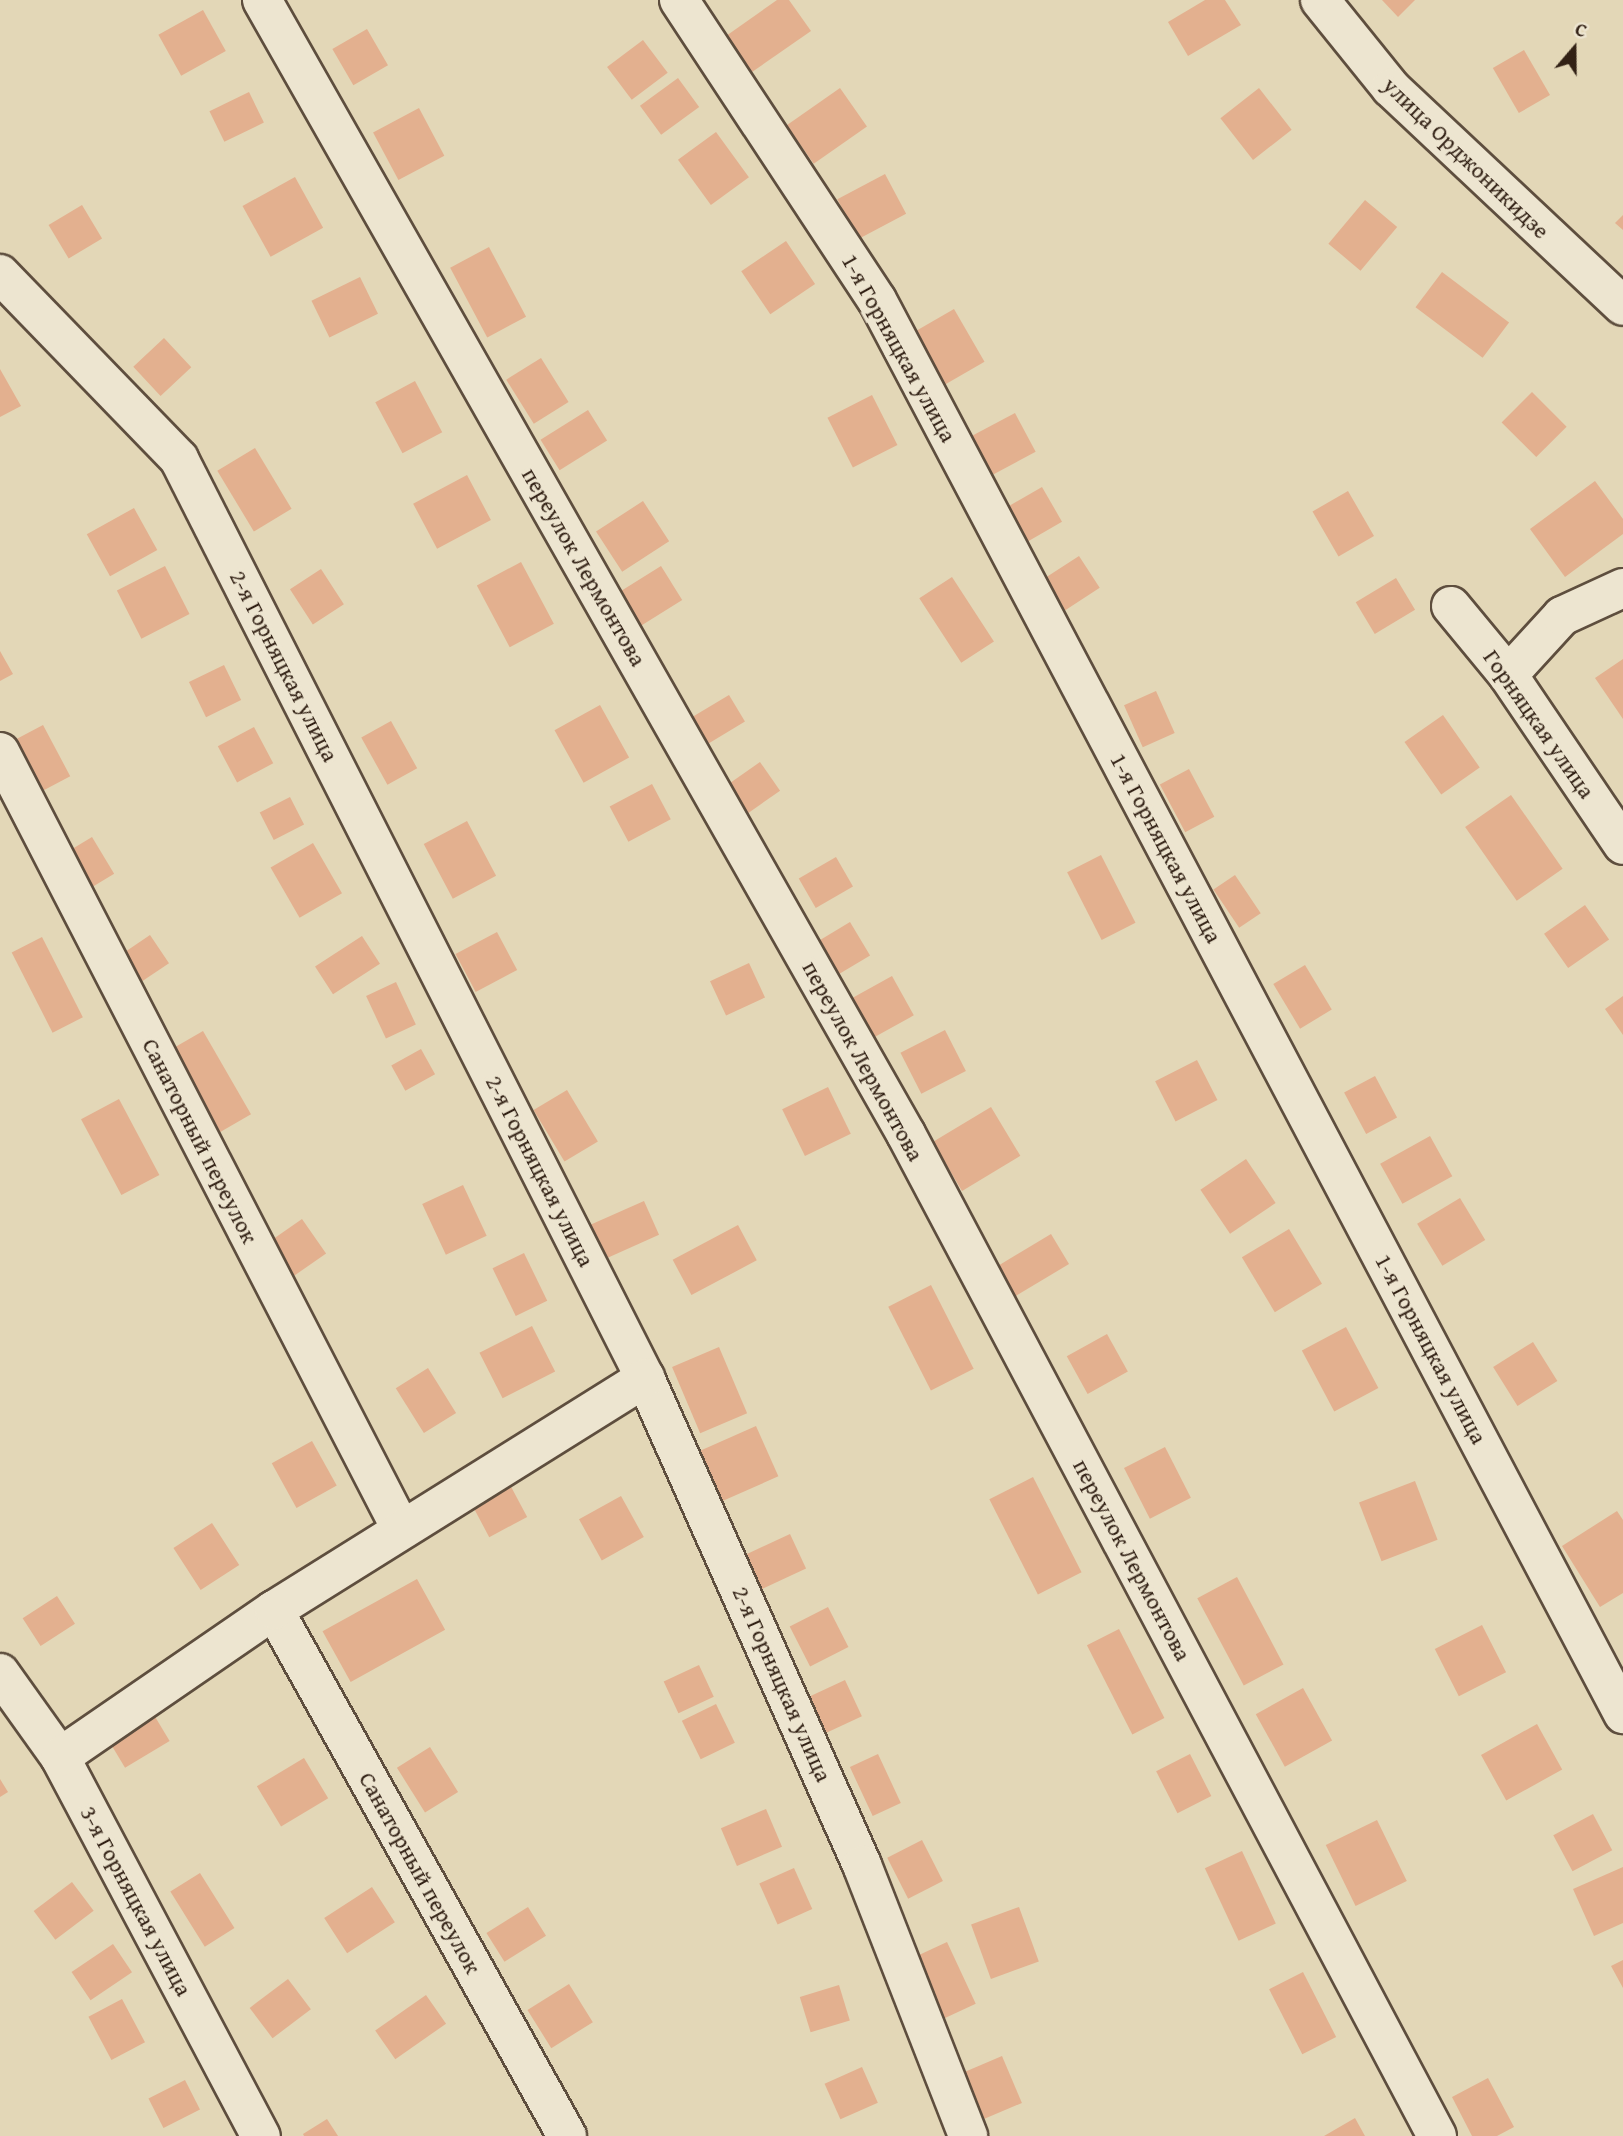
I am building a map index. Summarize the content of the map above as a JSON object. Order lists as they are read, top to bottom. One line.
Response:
{"streets":{"street":["улица Орджоникидзе","1-я Горняцкая улица","переулок Лермонтова","2-я Горняцкая улица","Горняцкая улица","Санаторный переулок","3-я Горняцкая улица"]},"north":"top"}
